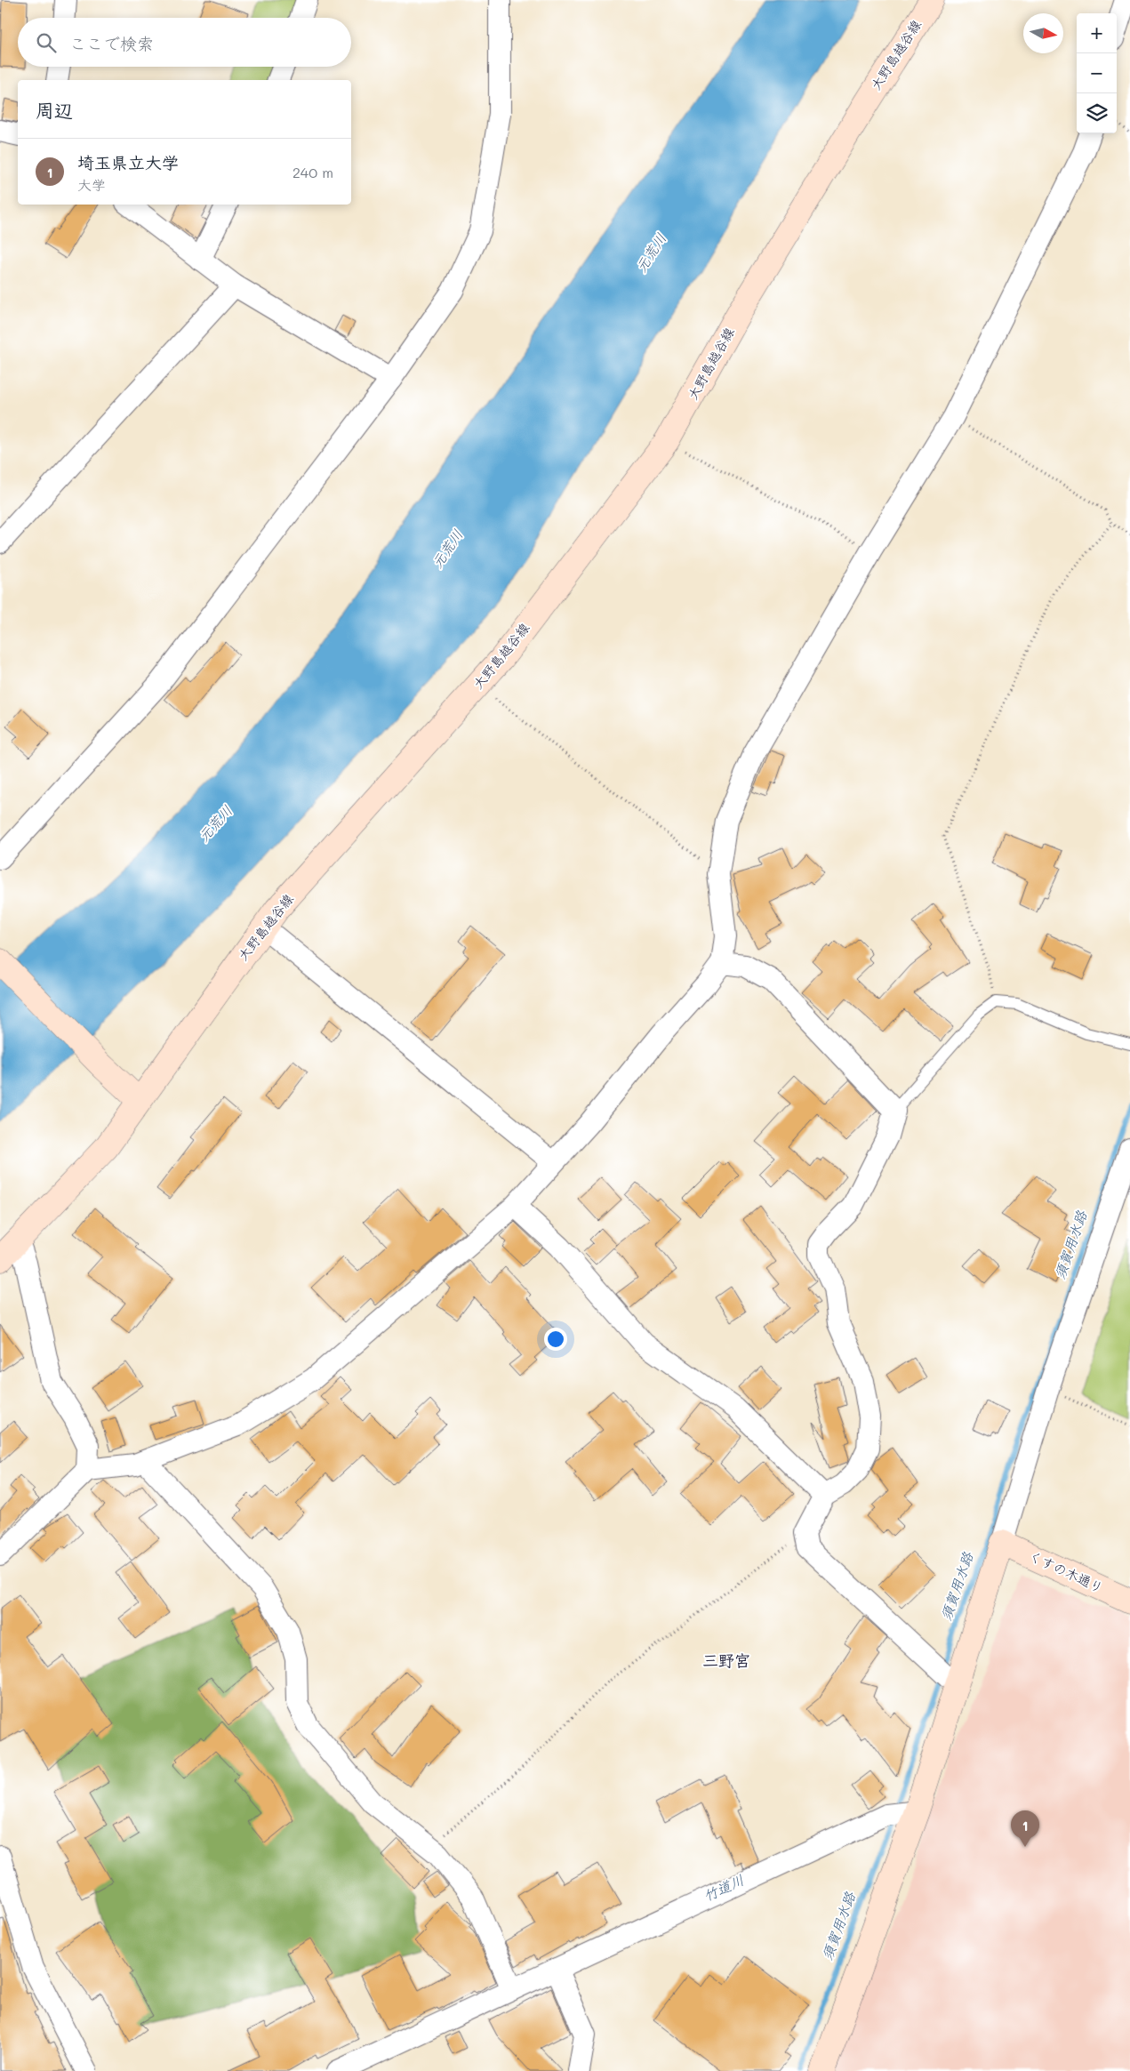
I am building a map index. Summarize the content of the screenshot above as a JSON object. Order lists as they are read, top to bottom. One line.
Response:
{"streets":{"main road":["大野島越谷線","くすの木通り"]},"districts":["三野宮"],"water":["元荒川","須賀用水路","竹道川"],"north":"right","page":{"map_buttons":["+","−"],"search":"ここで検索","heading":"周辺","list":[{"mark":"1","name":"埼玉県立大学","note":"大学","value":"240 m"}],"pins":"1"}}
